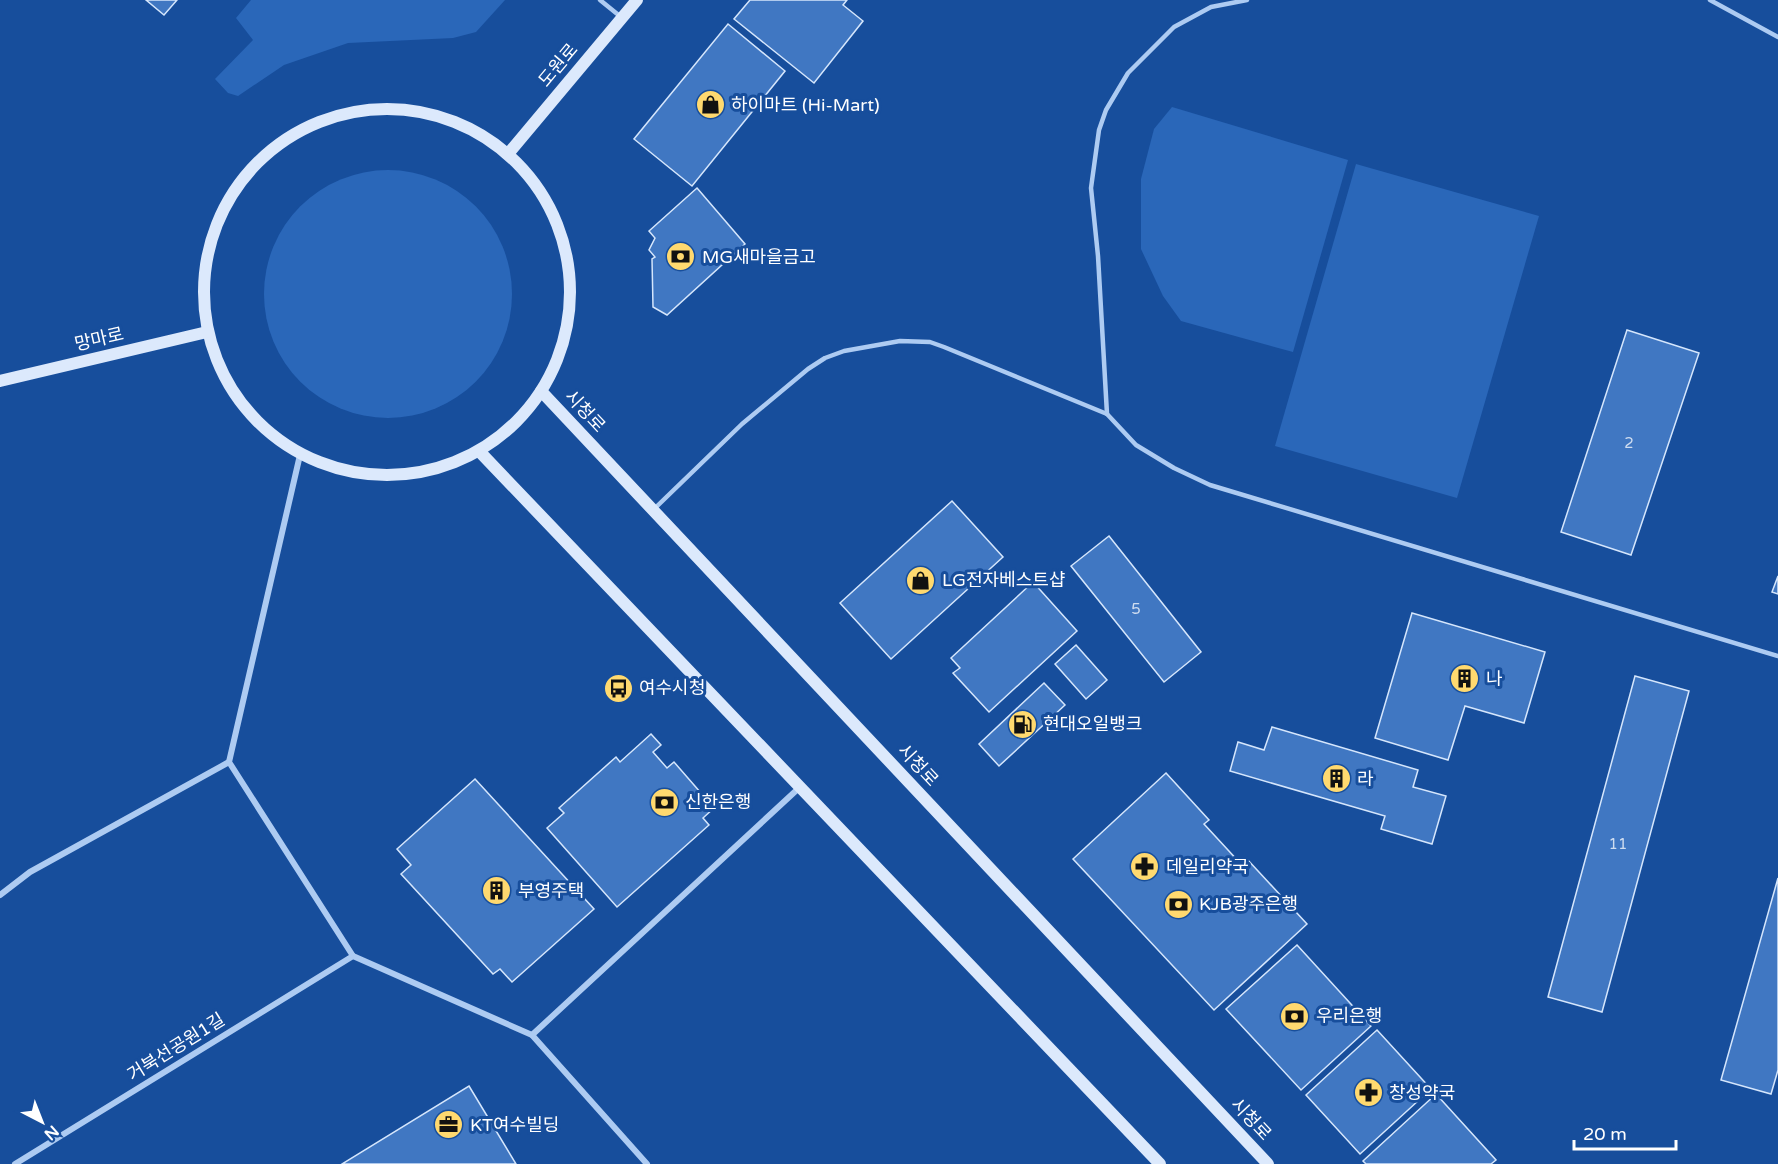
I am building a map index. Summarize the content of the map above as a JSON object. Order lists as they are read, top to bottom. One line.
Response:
{"streets":{"street":["도원로","망마로","시청로","거북선공원1길"]},"places":{"shop":["하이마트 (Hi-Mart)","LG전자베스트샵"],"bank":["MG새마을금고","신한은행","KJB광주은행","우리은행"],"building":["나","라","부영주택"],"bus stop":["여수시청"],"fuel station":["현대오일뱅크"],"pharmacy":["데일리약국","창성약국"],"office":["KT여수빌딩"]},"house_numbers":["2","5","11"],"scale_bar":"20 m","north":"bottom right"}
